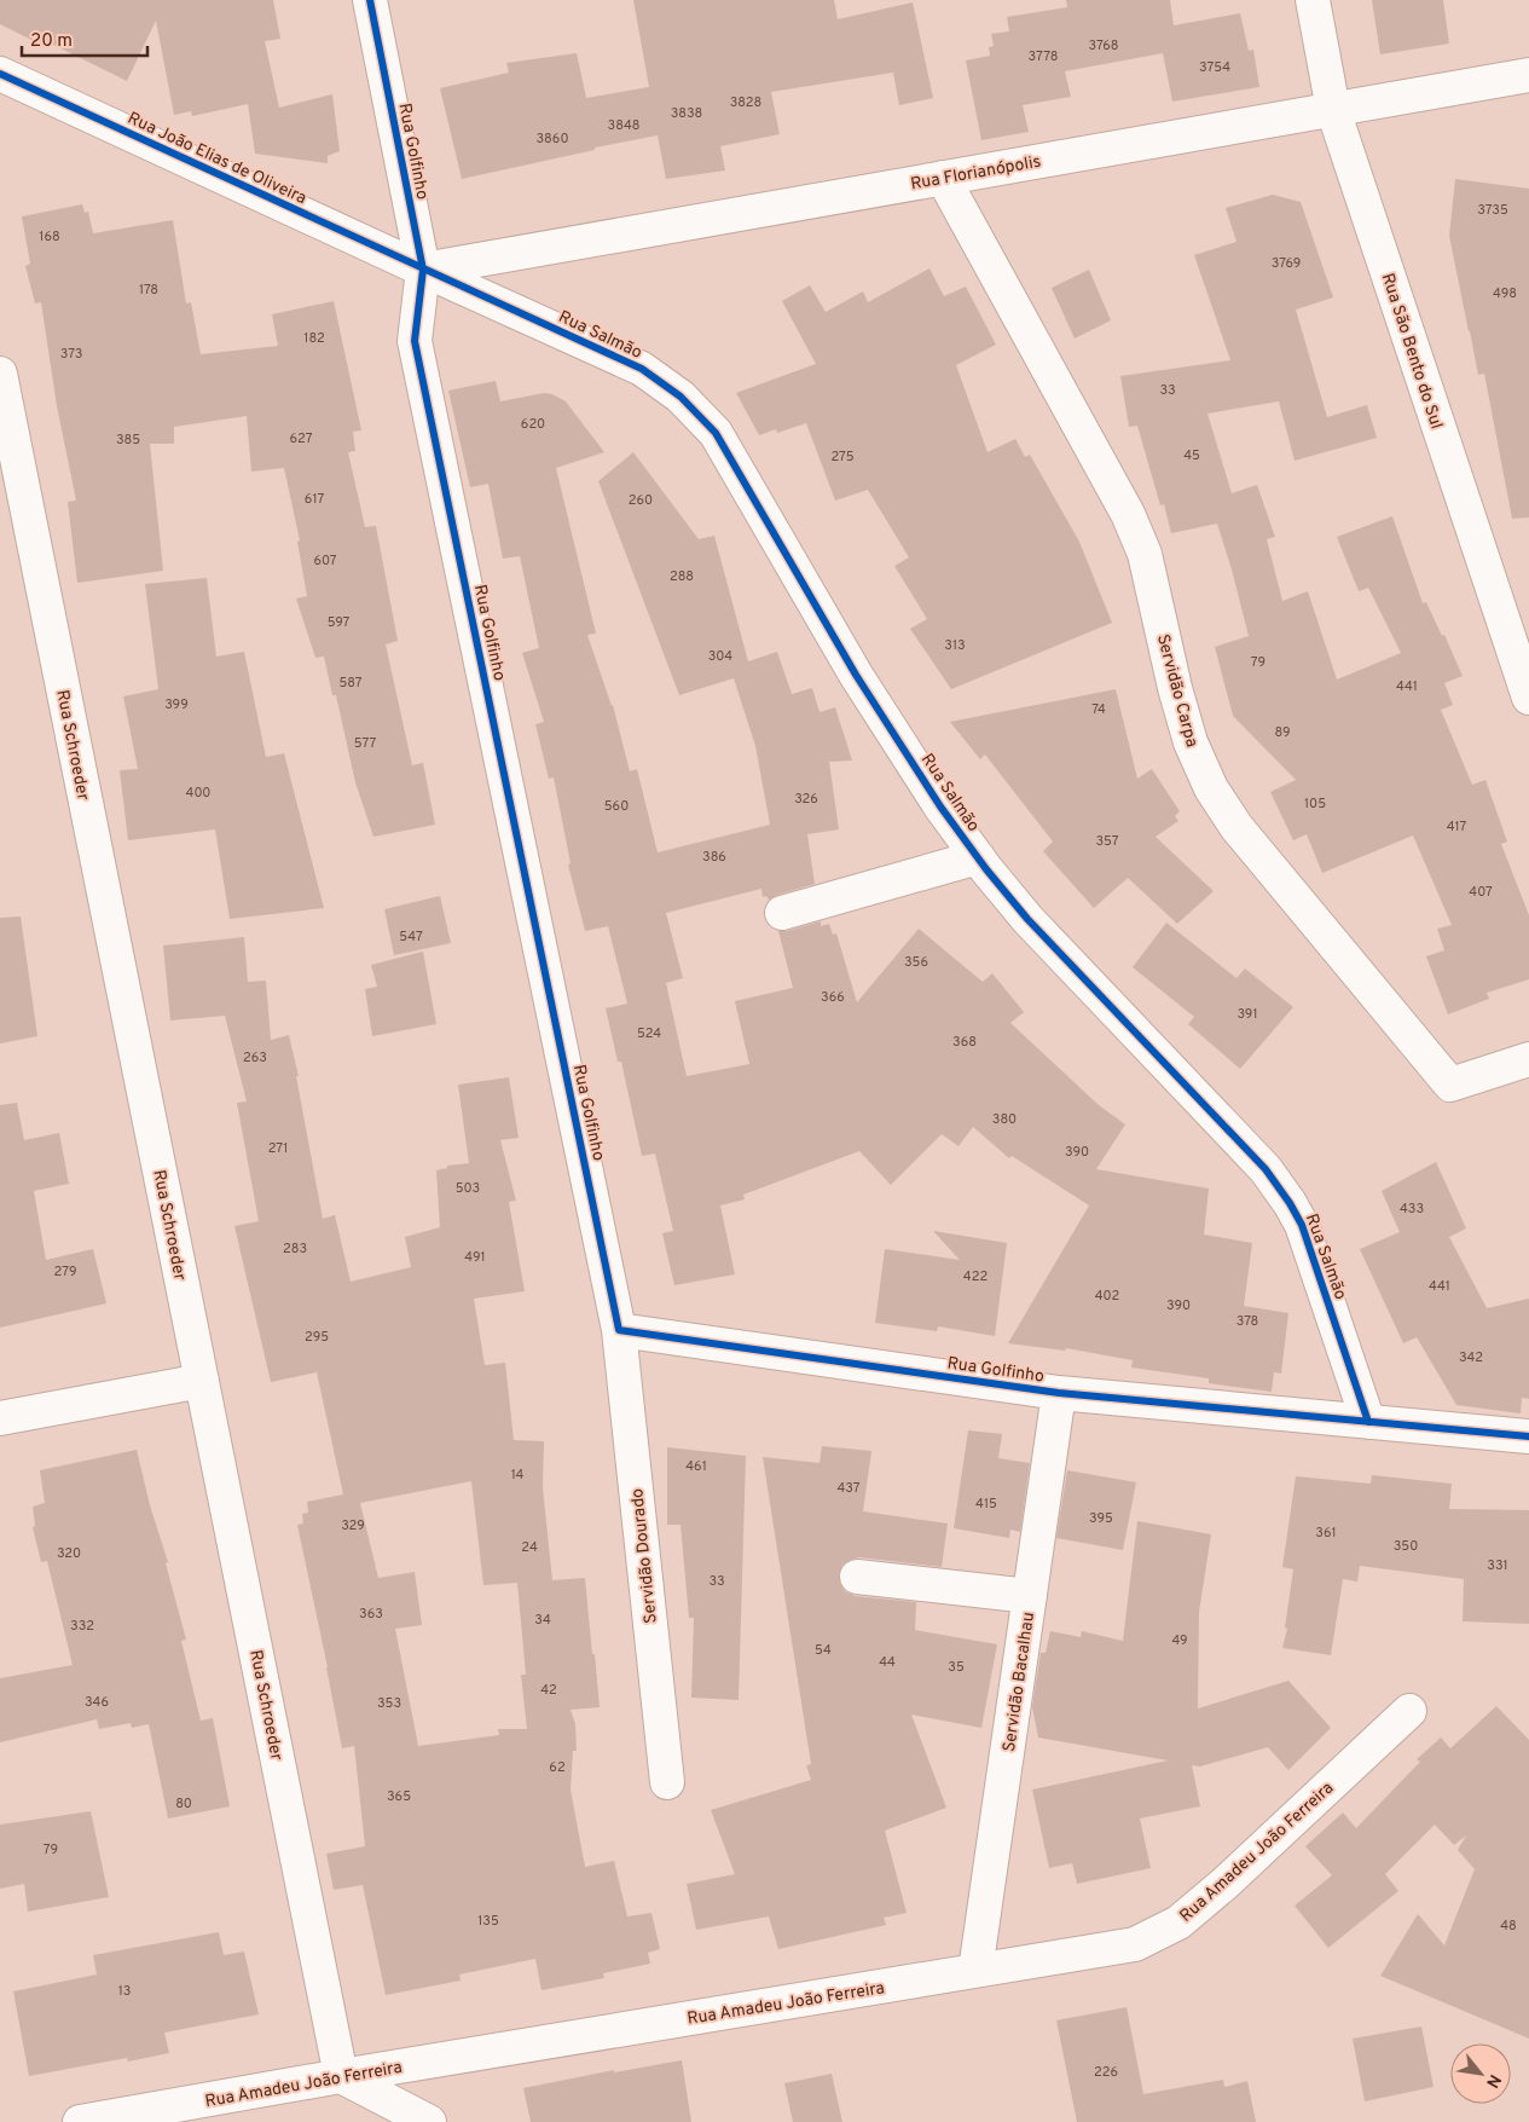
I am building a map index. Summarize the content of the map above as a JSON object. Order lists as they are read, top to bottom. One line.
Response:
{"streets":{"street":["Rua Golfinho","Rua João Elias de Oliveira","Rua Florianópolis","Rua Salmão","Rua São Bento do Sul","Servidão Carpa","Rua Schroeder","Servidão Dourado","Servidão Bacalhau","Rua Amadeu João Ferreira"]},"crossings":[["Rua Golfinho","Rua João Elias de Oliveira"],["Rua Golfinho","Rua Florianópolis"],["Rua Golfinho","Rua Salmão"],["Rua Golfinho","Servidão Dourado"],["Rua Golfinho","Servidão Bacalhau"],["Rua João Elias de Oliveira","Rua Florianópolis"],["Rua João Elias de Oliveira","Rua Salmão"],["Rua Florianópolis","Rua Salmão"],["Rua Florianópolis","Rua São Bento do Sul"],["Rua Florianópolis","Servidão Carpa"],["Rua Schroeder","Rua Amadeu João Ferreira"],["Servidão Bacalhau","Rua Amadeu João Ferreira"]],"house_numbers":["3768","3778","3754","3828","3838","3848","3860","3735","168","3769","178","498","182","373","33","620","627","385","45","275","617","260","607","288","597","313","304","79","587","441","399","74","89","577","400","326","105","560","417","357","386","407","547","356","366","391","524","368","263","380","271","390","503","433","283","491","279","422","441","402","390","378","295","342","461","14","437","415","395","329","361","350","24","320","331","33","363","34","332","49","54","44","35","42","346","353","62","365","80","79","135","48","13","226"],"scale_bar":"20 m","north":"bottom right"}
